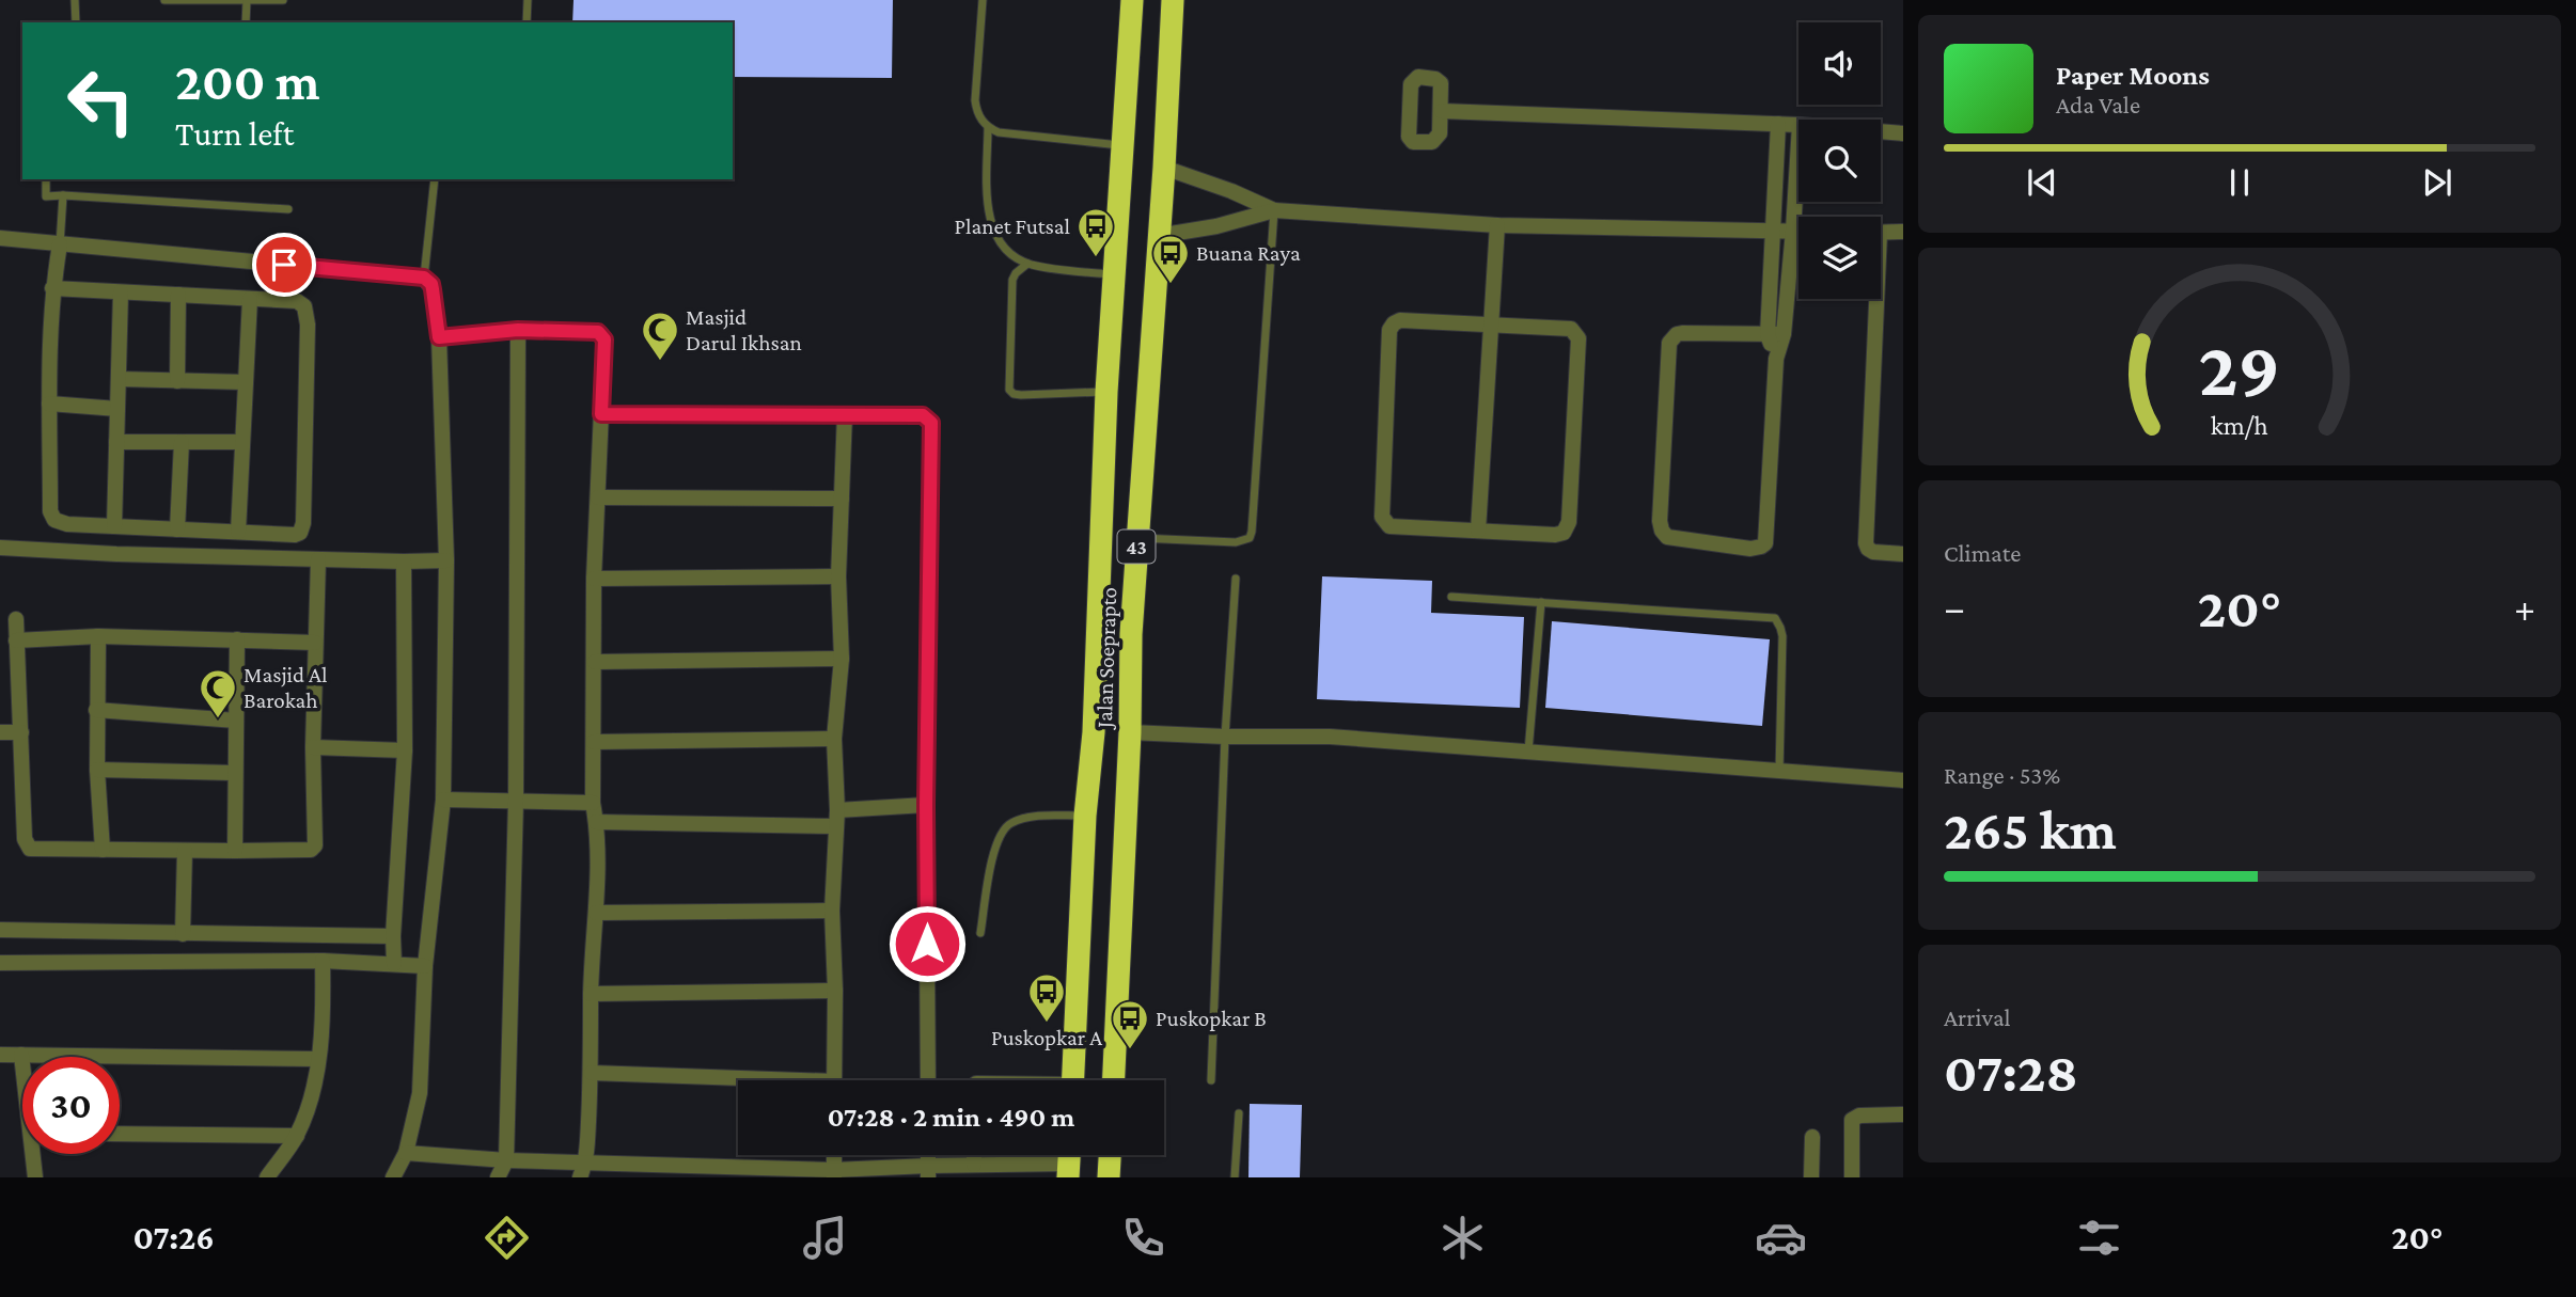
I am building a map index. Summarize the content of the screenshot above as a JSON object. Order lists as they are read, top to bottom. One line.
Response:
{"streets":{"highway":["43","Jalan Soeprapto"]},"places":{"bus stop":["Planet Futsal","Buana Raya","Puskopkar A","Puskopkar B"],"mosque":["Masjid Darul Ikhsan","Masjid Al Barokah"]},"page":{"turn":["200 m","Turn left"],"song":["Paper Moons","Ada Vale"],"tile":["Climate",["Range · 53%","265 km"],["Arrival","07:28"]],"heat":["−","20°","+"],"limit":"30","trip":"07:28 · 2 min · 490 m","tabs":["07:26","20°"],"gauge":["29","km/h"]}}
